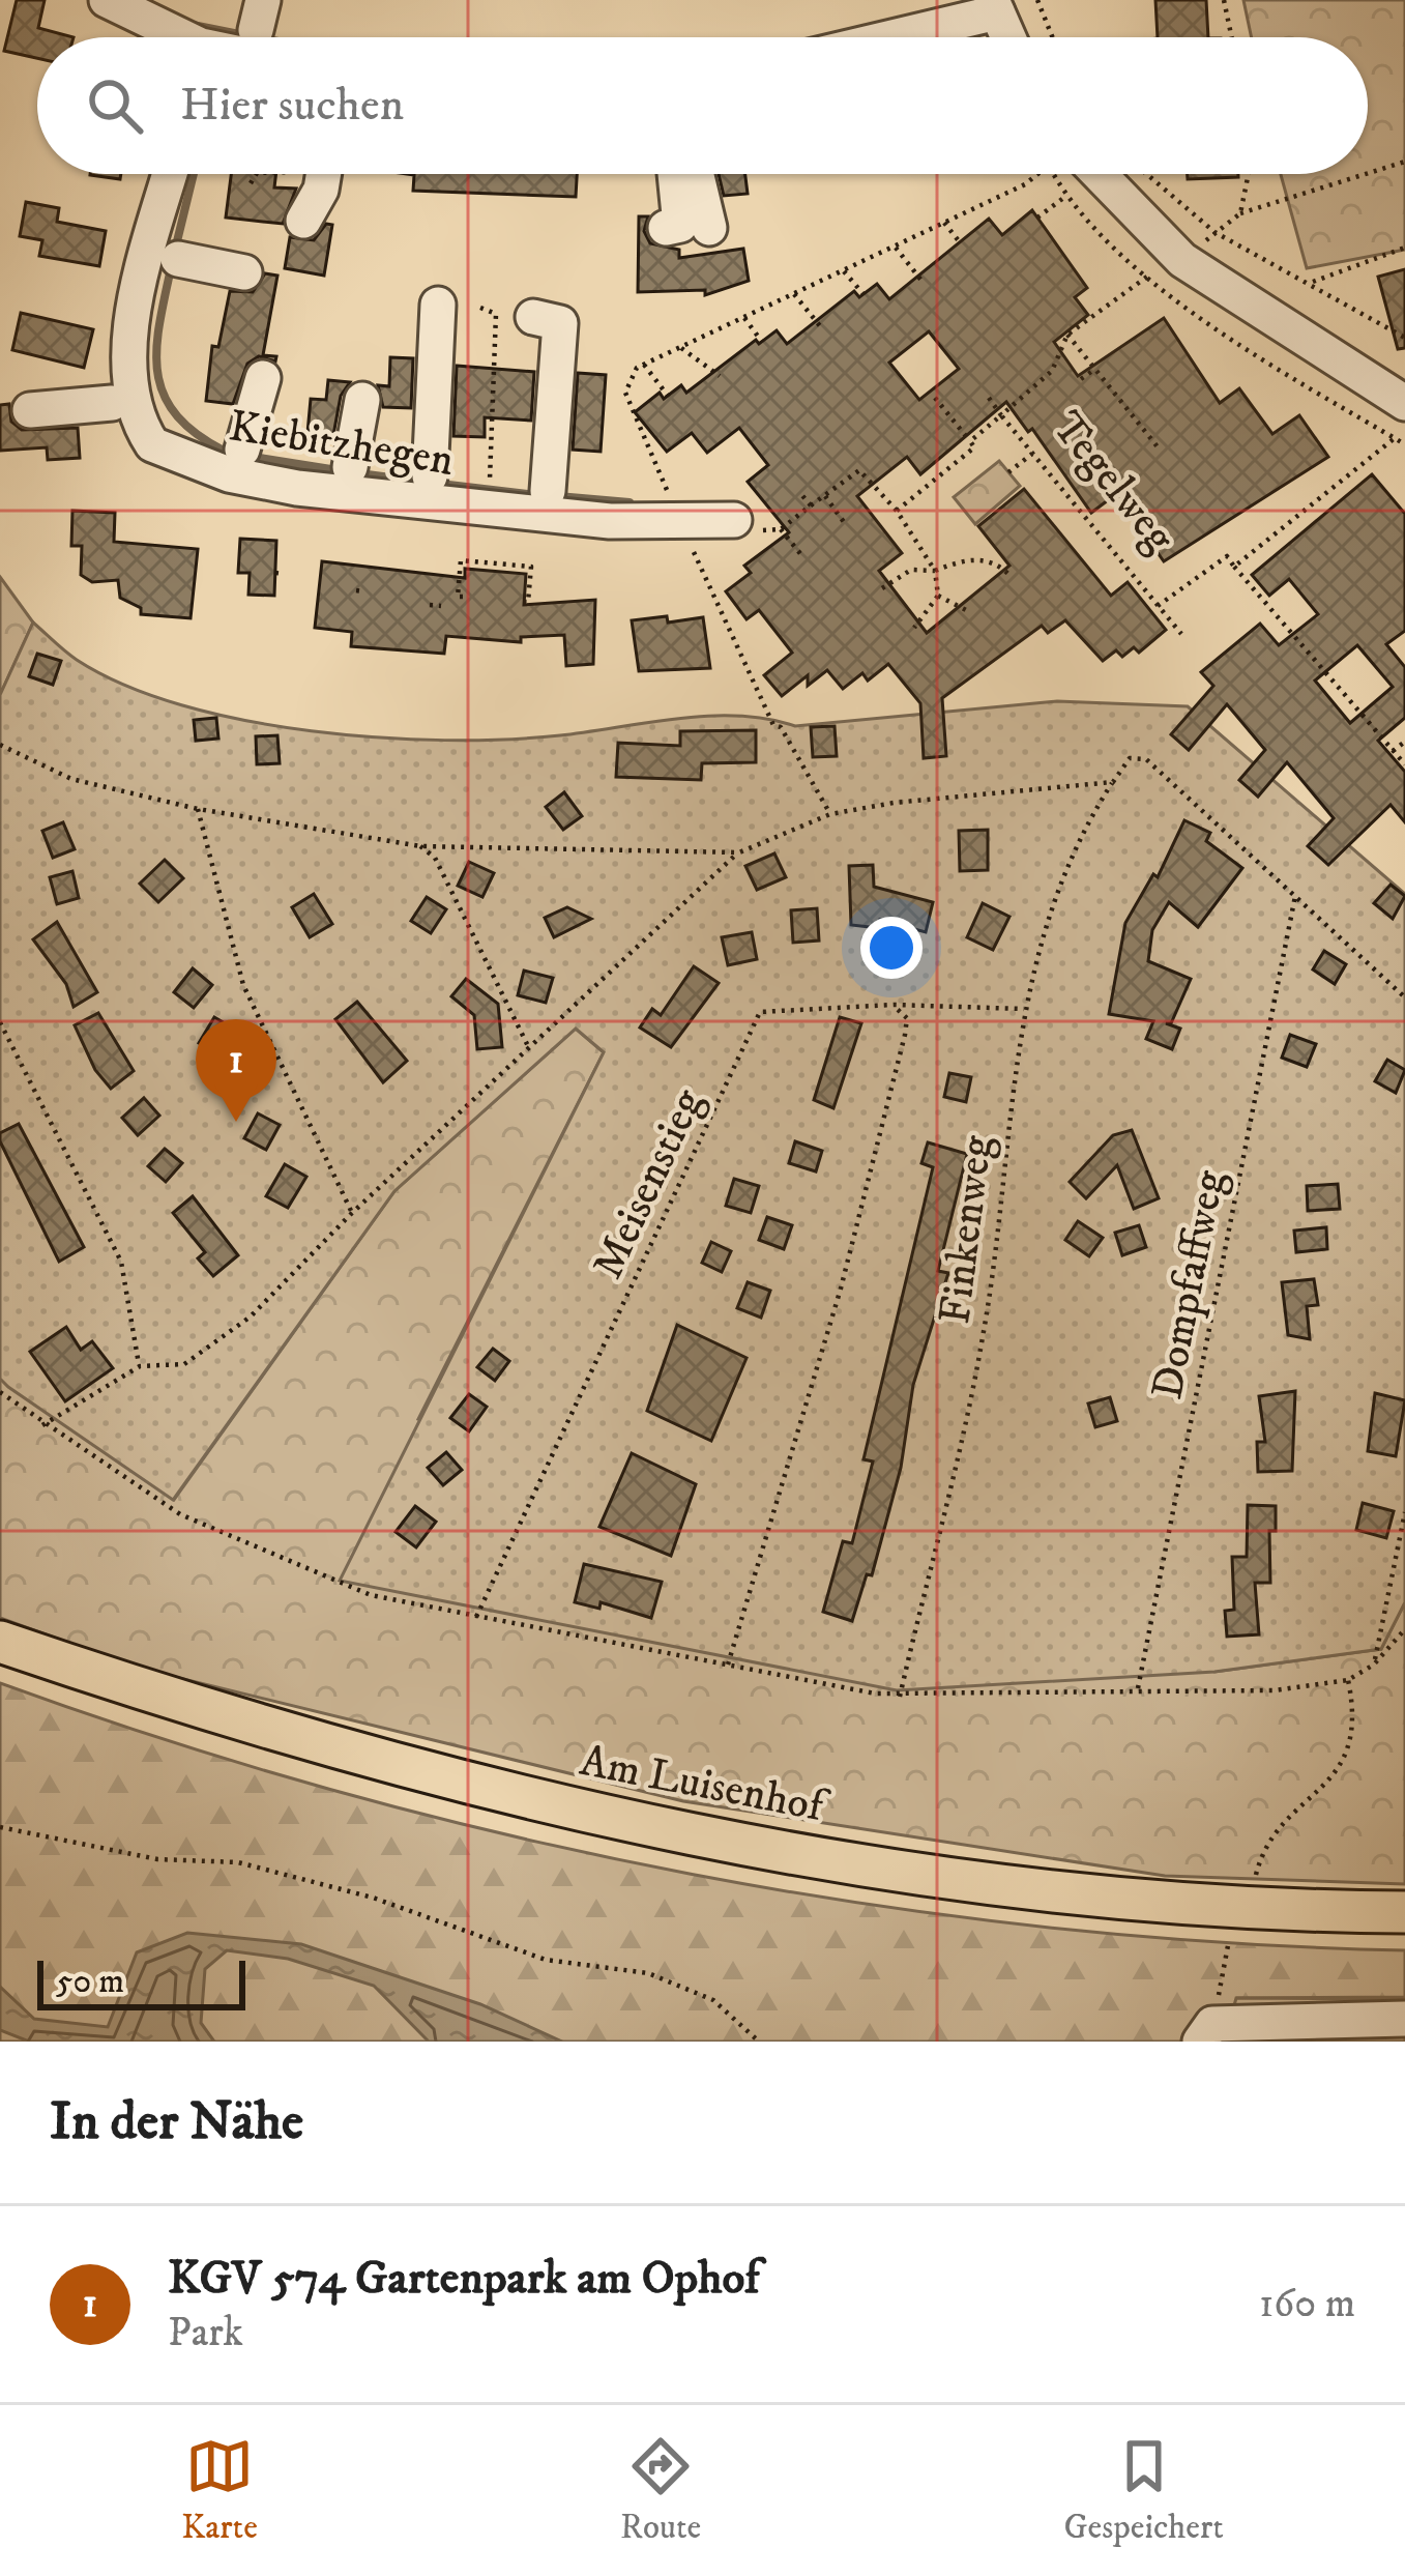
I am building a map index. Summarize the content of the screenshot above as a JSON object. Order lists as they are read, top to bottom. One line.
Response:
{"streets":{"main road":["Am Luisenhof"],"street":["Kiebitzhegen"],"path":["Tegelweg","Meisenstieg","Finkenweg","Dompfaffweg"]},"crossings":[["Meisenstieg","Finkenweg"]],"scale_bar":"50 m","page":{"search":"Hier suchen","pins":"1","scale":"50 m","heading":"In der Nähe","list":[{"mark":"1","name":"KGV 574 Gartenpark am Ophof","note":"Park","value":"160 m"}],"nav":["Karte","Route","Gespeichert"]}}
